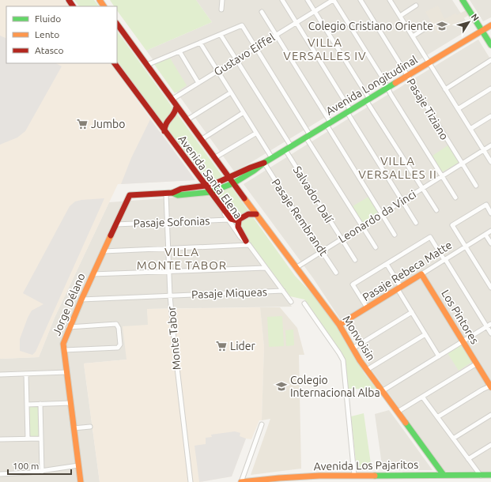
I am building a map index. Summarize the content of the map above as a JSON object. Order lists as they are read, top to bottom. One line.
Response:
{"streets":{"street":["Gustavo Eiffel","Avenida Longitudinal","Pasaje Tiziano","Avenida Santa Elena","Salvador Dalí","Leonardo da Vinci","Pasaje Rembrandt","Pasaje Sofonias","Pasaje Rebeca Matte","Pasaje Miqueas","Jorge Délano","Los Pintores","Monte Tabor","Monvoisin","Avenida Los Pajaritos"]},"crossings":[["Gustavo Eiffel","Avenida Santa Elena"],["Avenida Longitudinal","Pasaje Tiziano"],["Avenida Longitudinal","Avenida Santa Elena"],["Avenida Longitudinal","Salvador Dalí"],["Avenida Longitudinal","Pasaje Rembrandt"],["Avenida Longitudinal","Jorge Délano"],["Avenida Longitudinal","Monte Tabor"],["Pasaje Tiziano","Leonardo da Vinci"],["Avenida Santa Elena","Pasaje Sofonias"],["Avenida Santa Elena","Pasaje Miqueas"],["Avenida Santa Elena","Monvoisin"],["Salvador Dalí","Leonardo da Vinci"],["Leonardo da Vinci","Pasaje Rembrandt"],["Leonardo da Vinci","Monvoisin"],["Pasaje Sofonias","Jorge Délano"],["Pasaje Sofonias","Monte Tabor"],["Pasaje Rebeca Matte","Los Pintores"],["Pasaje Rebeca Matte","Monvoisin"],["Pasaje Miqueas","Jorge Délano"],["Pasaje Miqueas","Monte Tabor"],["Monvoisin","Avenida Los Pajaritos"]],"districts":["VILLA VERSALLES IV","VILLA VERSALLES II","VILLA MONTE TABOR"],"places":{"school or university":["Colegio Cristiano Oriente","Colegio Internacional Alba"],"supermarket":["Jumbo","Lider"]},"legend":["Fluido","Lento","Atasco"],"scale_bar":"100 m","north":"top right"}
